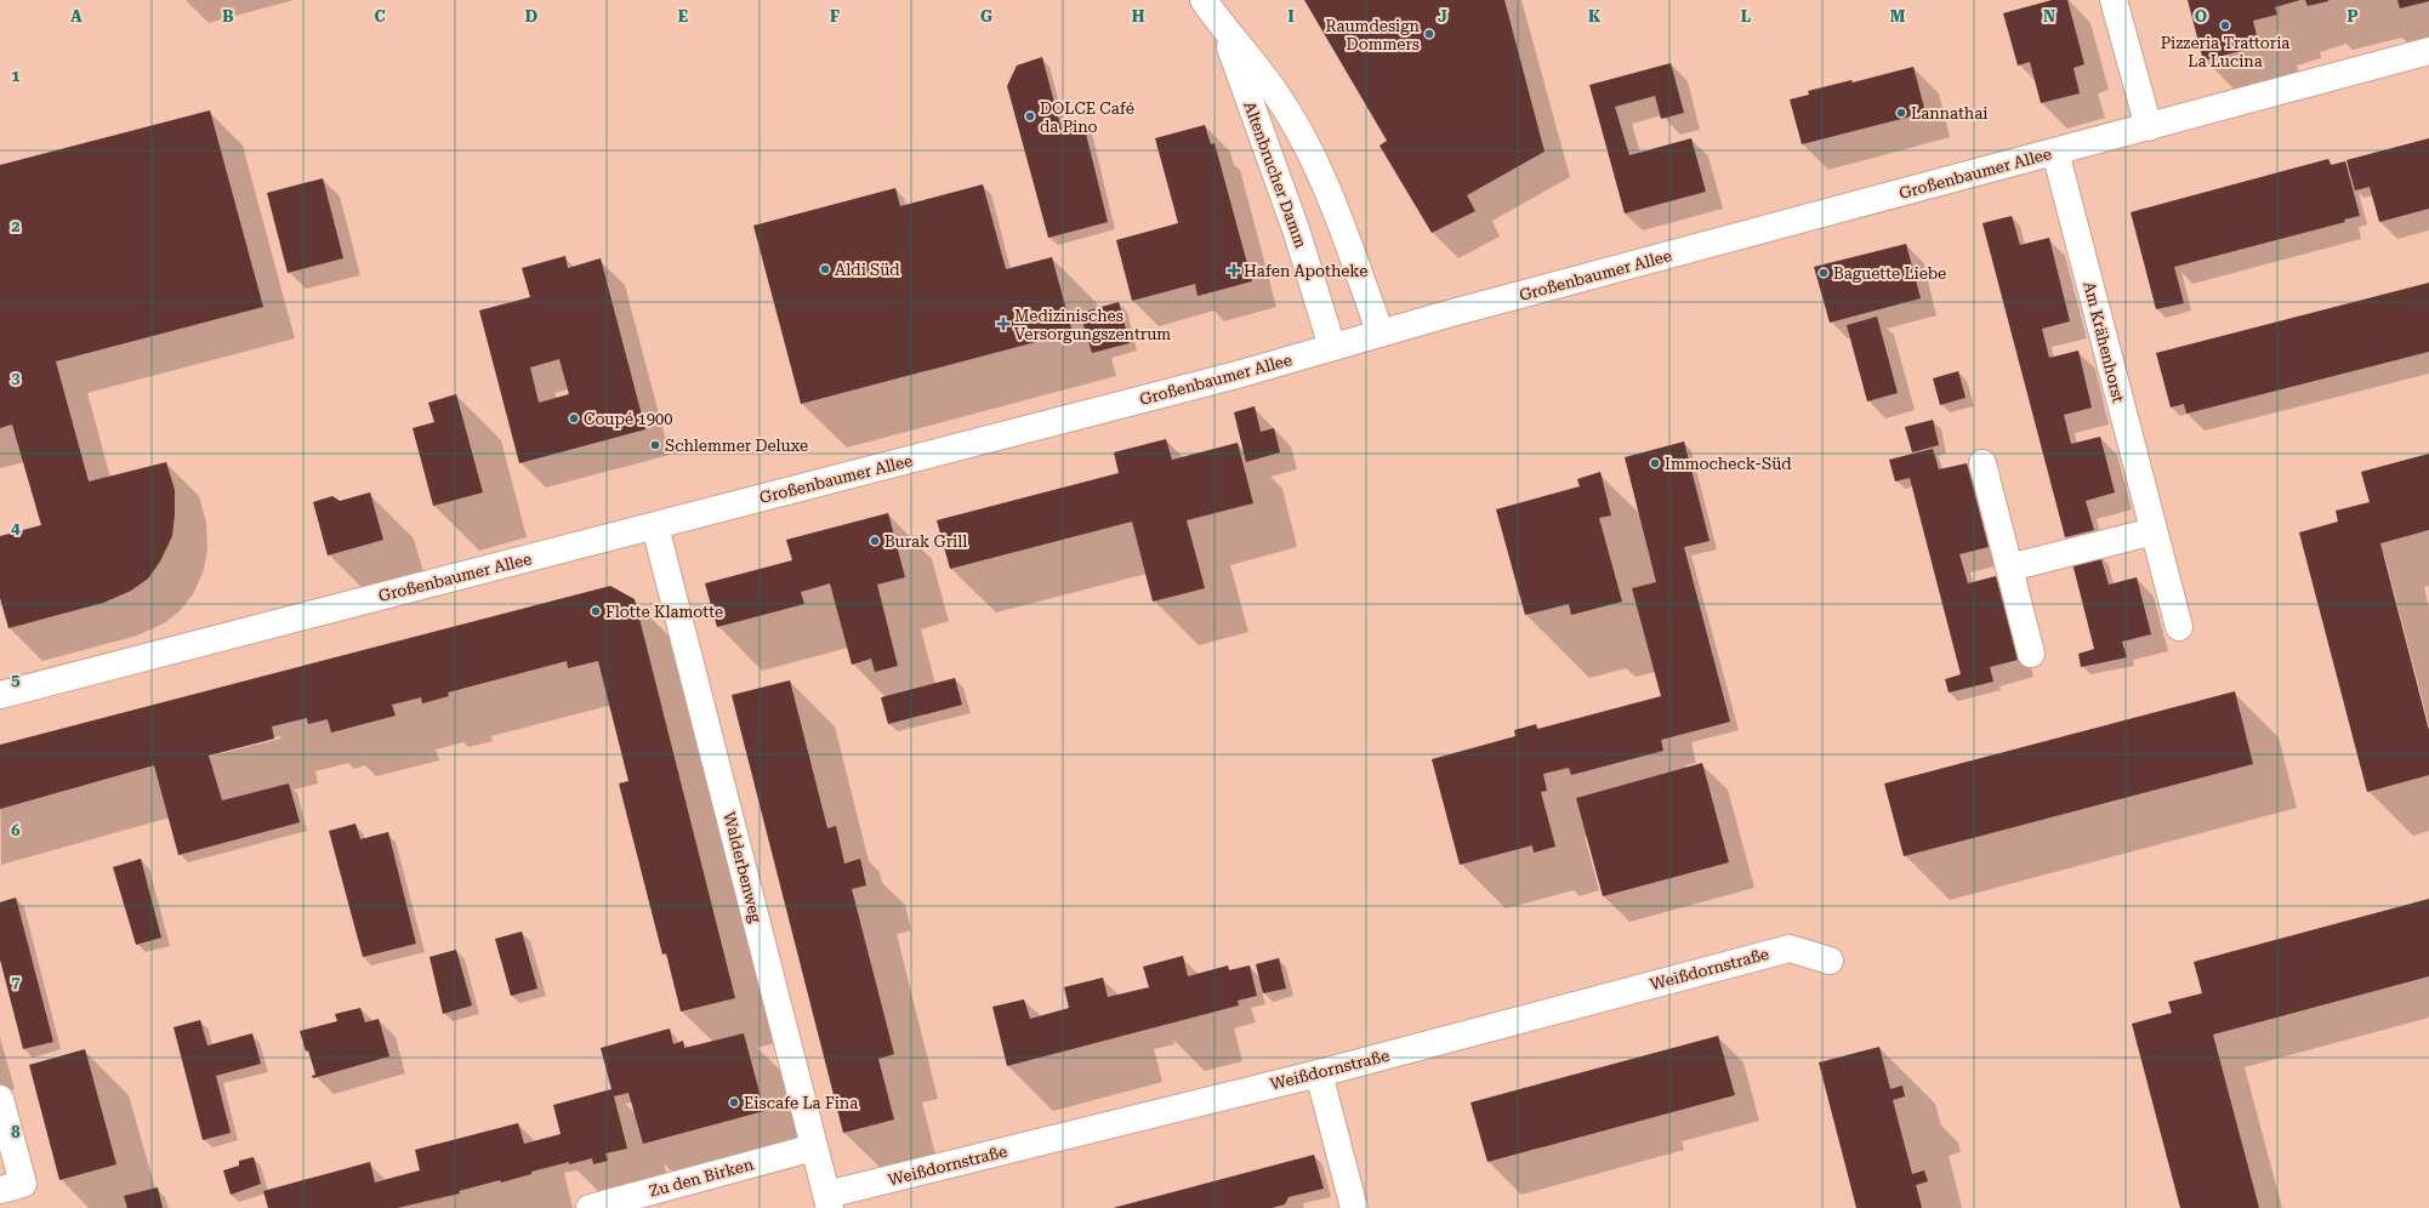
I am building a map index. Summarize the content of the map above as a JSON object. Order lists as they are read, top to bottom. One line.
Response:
{"streets":{"main road":["Großenbaumer Allee","Altenbrucher Damm","Am Krähenhorst","Walderbenweg","Weißdornstraße","Zu den Birken"]},"crossings":[["Großenbaumer Allee","Altenbrucher Damm"],["Großenbaumer Allee","Am Krähenhorst"],["Großenbaumer Allee","Walderbenweg"],["Walderbenweg","Weißdornstraße"],["Walderbenweg","Zu den Birken"]],"places":{"other":["Pizzeria Trattoria La Lucina","Raumdesign Dommers","Lannathai","DOLCE Café da Pino","Aldi Süd","Baguette Liebe","Coupé 1900","Schlemmer Deluxe","Immocheck-Süd","Burak Grill","Flotte Klamotte","Eiscafe La Fina"],"health":["Hafen Apotheke","Medizinisches Versorgungszentrum"]},"grid":{"columns":["A","B","C","D","E","F","G","H","I","J","K","L","M","N","O","P"],"rows":["1","2","3","4","5","6","7","8"]}}
